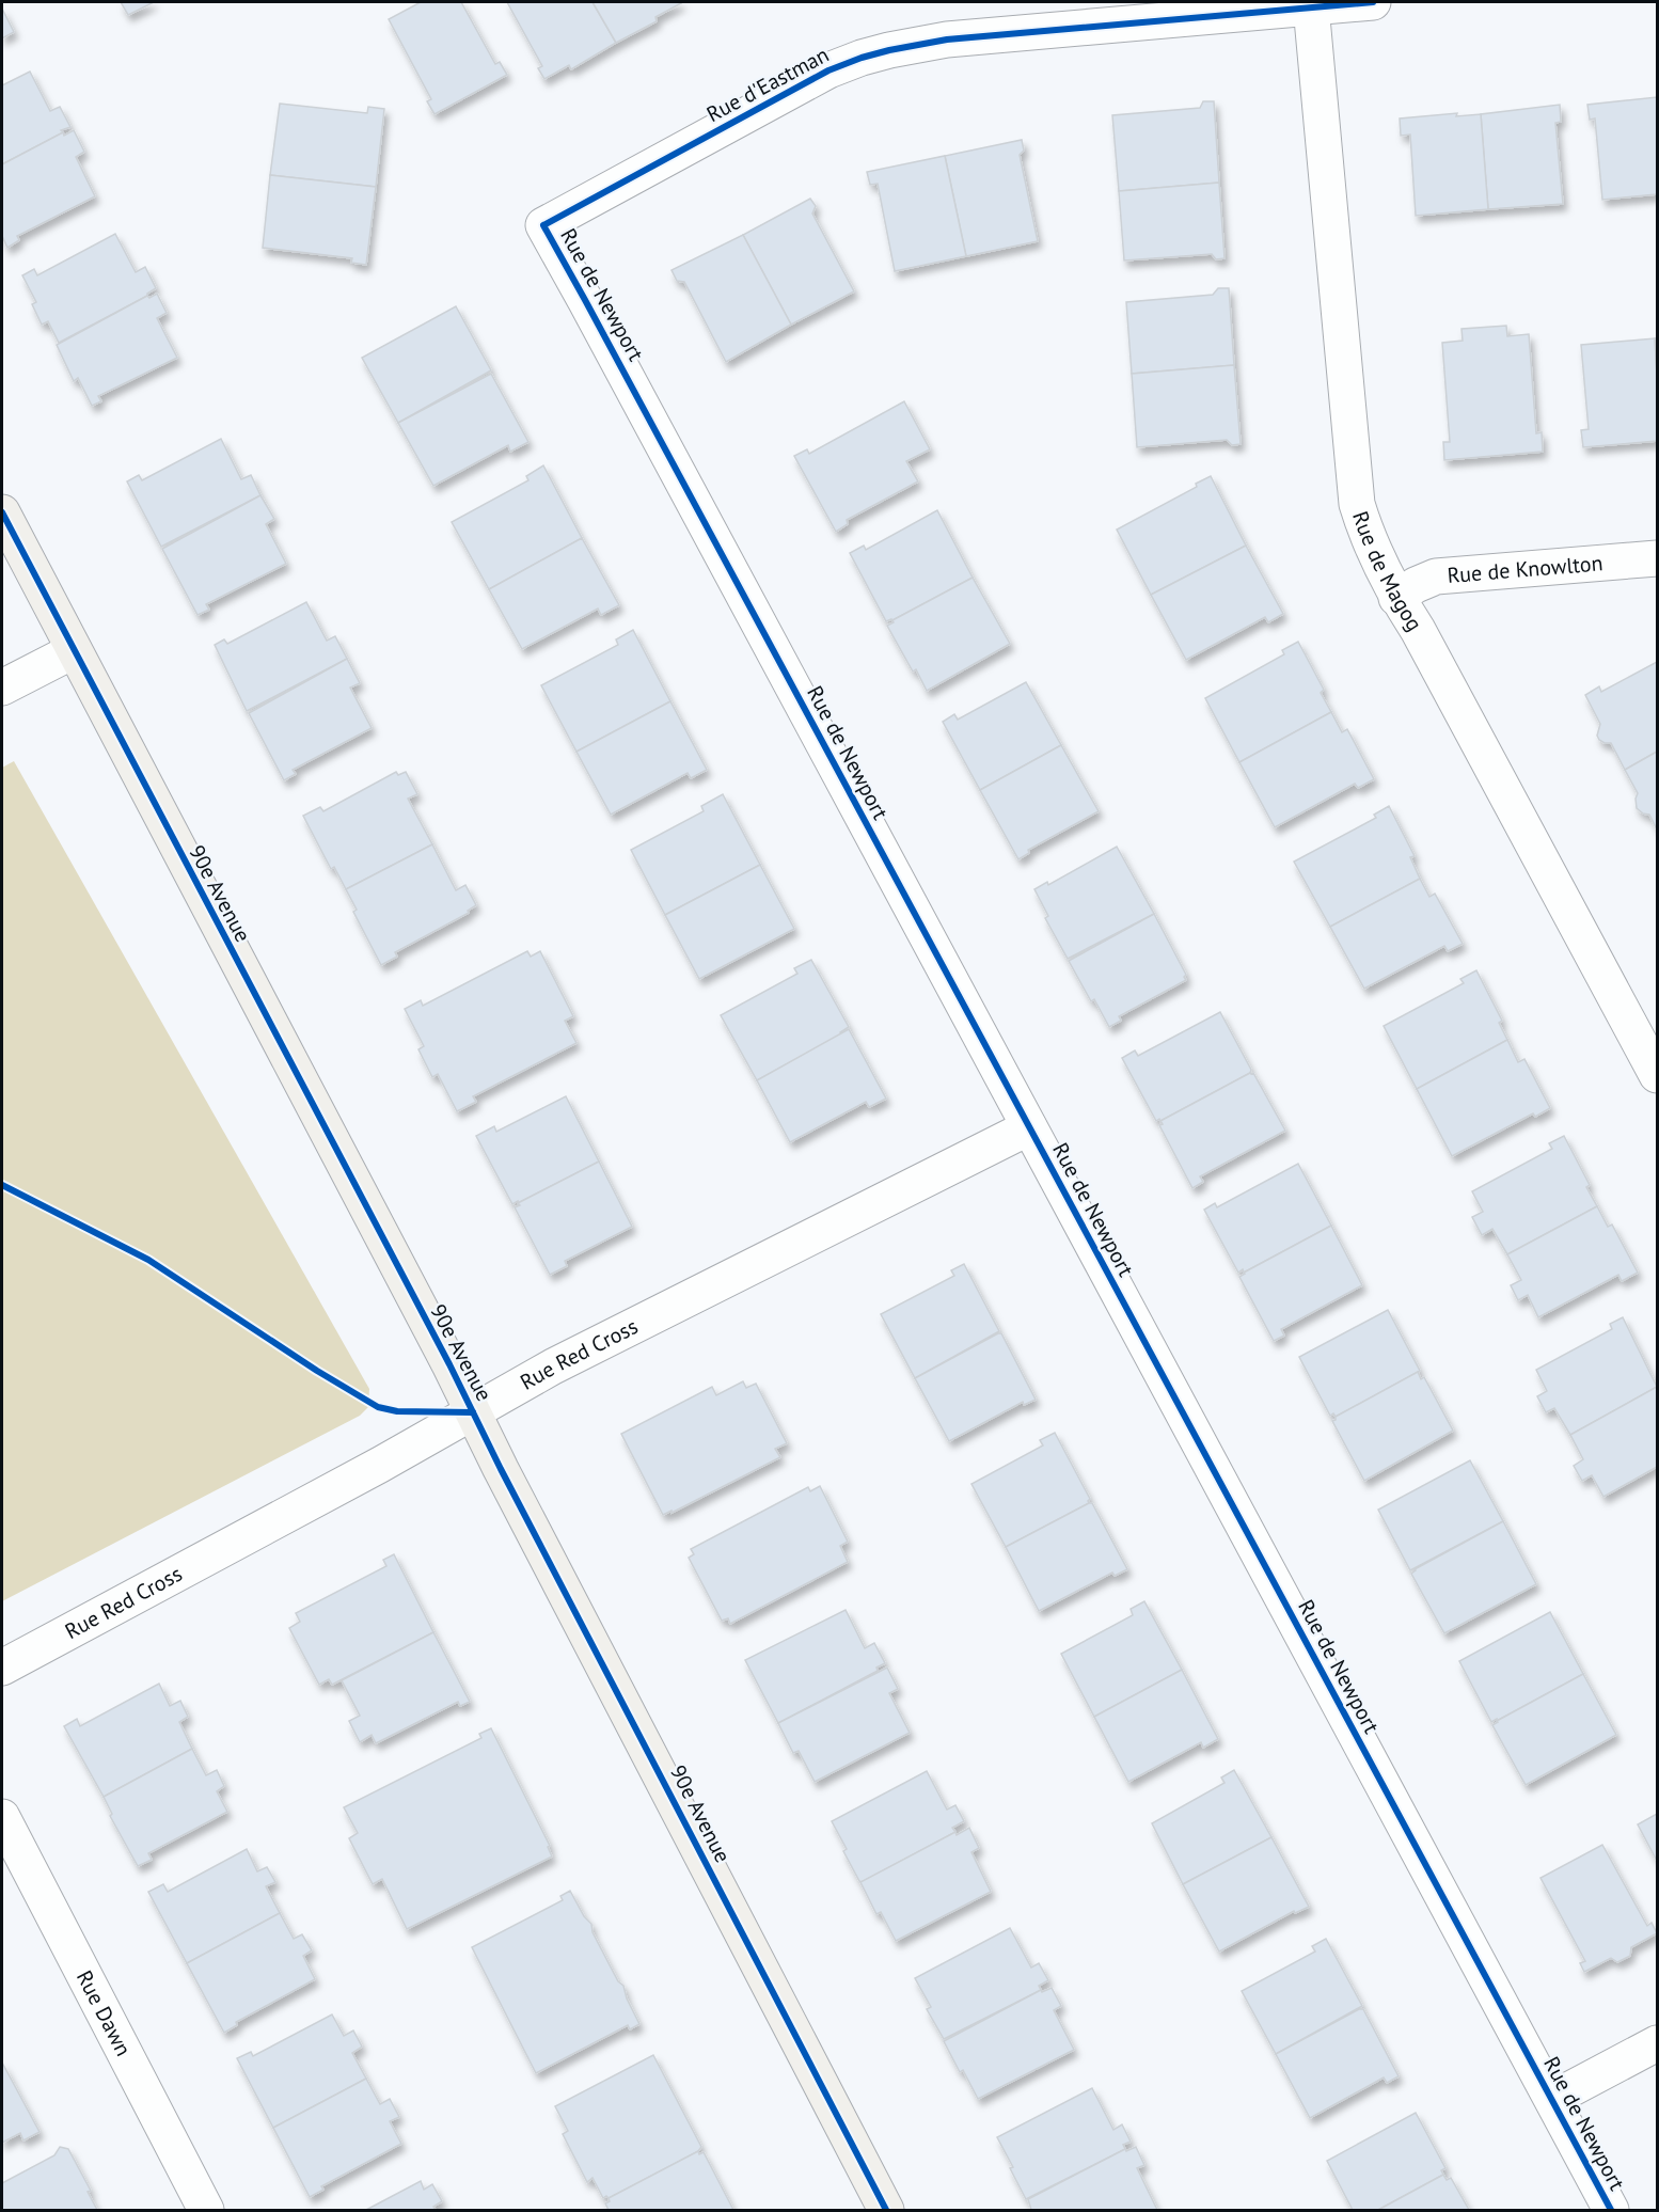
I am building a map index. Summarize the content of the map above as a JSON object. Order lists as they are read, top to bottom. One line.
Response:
{"streets":{"street":["Rue d'Eastman","Rue de Newport","Rue de Knowlton","Rue de Magog","90e Avenue","Rue Red Cross","Rue Dawn"]},"crossings":[["Rue d'Eastman","Rue de Newport"],["Rue d'Eastman","Rue de Magog"],["Rue de Newport","Rue Red Cross"],["Rue de Knowlton","Rue de Magog"],["90e Avenue","Rue Red Cross"]]}
